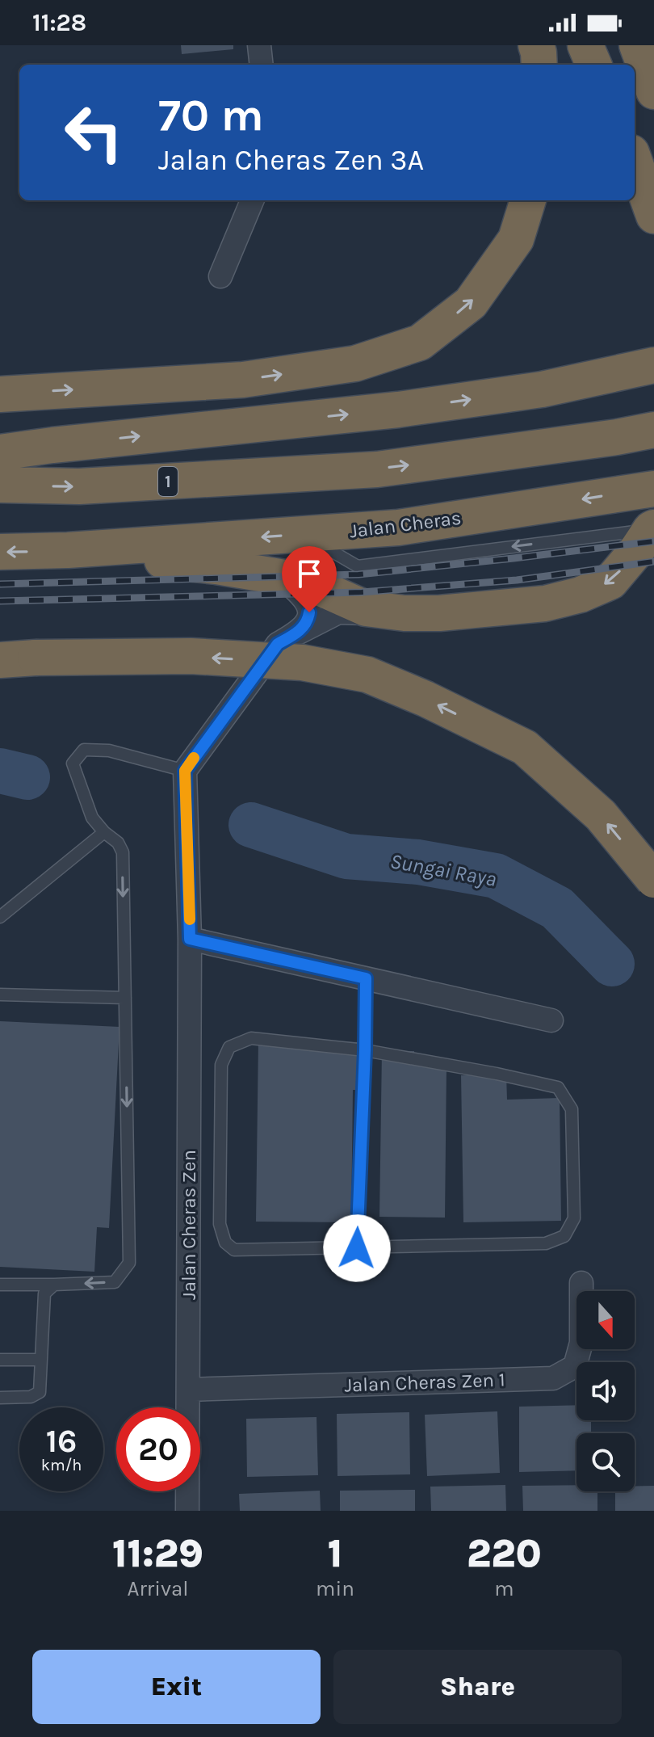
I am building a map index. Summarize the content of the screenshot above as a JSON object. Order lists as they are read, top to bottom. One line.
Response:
{"streets":{"highway":["1","Jalan Cheras"],"street":["Jalan Cheras Zen","Jalan Cheras Zen 1"]},"crossings":[["Jalan Cheras Zen","Jalan Cheras Zen 1"]],"water":["Sungai Raya"],"north":"bottom","page":{"status":"11:28","turn":["70 m","Jalan Cheras Zen 3A"],"speed":"16 km/h","limit":"20","eta":["11:29","Arrival","1","min","220","m"],"buttons":["Exit","Share"]}}
